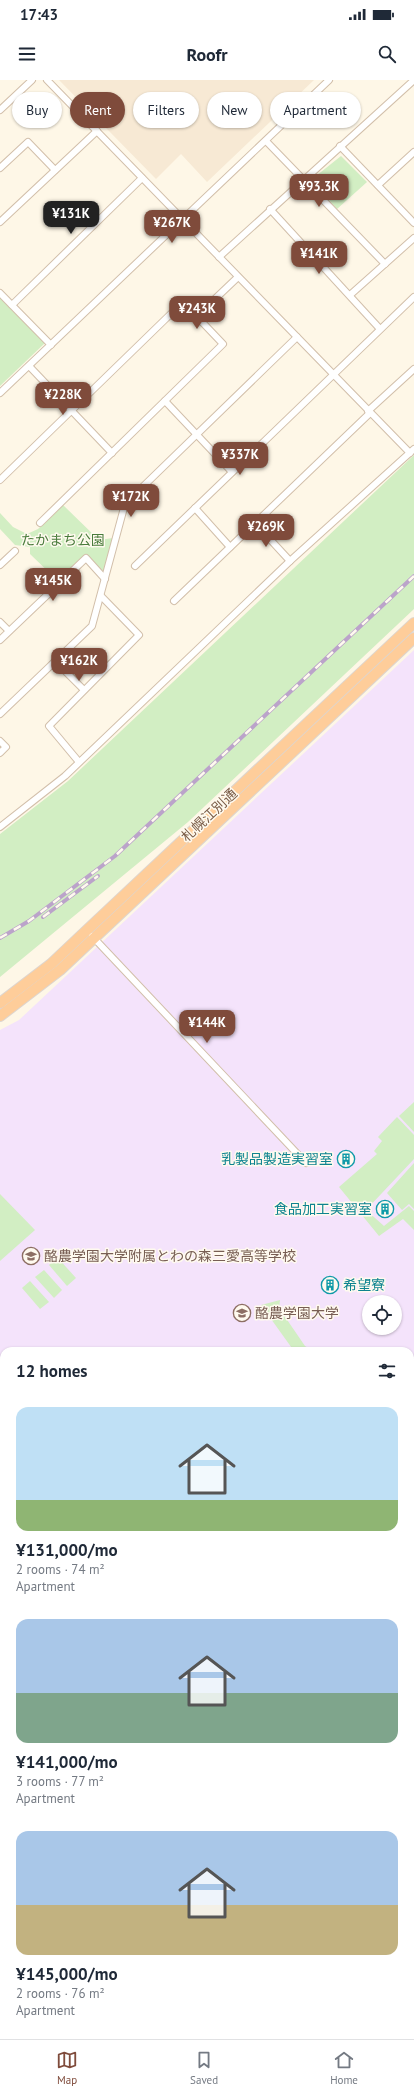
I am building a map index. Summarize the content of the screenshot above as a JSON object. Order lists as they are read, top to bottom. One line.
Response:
{"streets":{"highway":["札幌江別通"]},"parks":["たかまち公園"],"places":{"building":["乳製品製造実習室","食品加工実習室","希望寮"],"school or university":["酪農学園大学附属とわの森三愛高等学校","酪農学園大学"]},"page":{"status":"17:43","header":"Roofr","chip":["Buy","Rent","Filters","New","Apartment"],"price":["¥93.3K","¥131K","¥267K","¥141K","¥243K","¥228K","¥337K","¥172K","¥269K","¥145K","¥162K","¥144K"],"heading":"12 homes","list":[{"name":"¥131,000/mo","note":"2 rooms · 74 m² · Apartment"},{"name":"¥141,000/mo","note":"3 rooms · 77 m² · Apartment"},{"name":"¥145,000/mo","note":"2 rooms · 76 m² · Apartment"}],"tabs":["Map","Saved","Home"]}}
